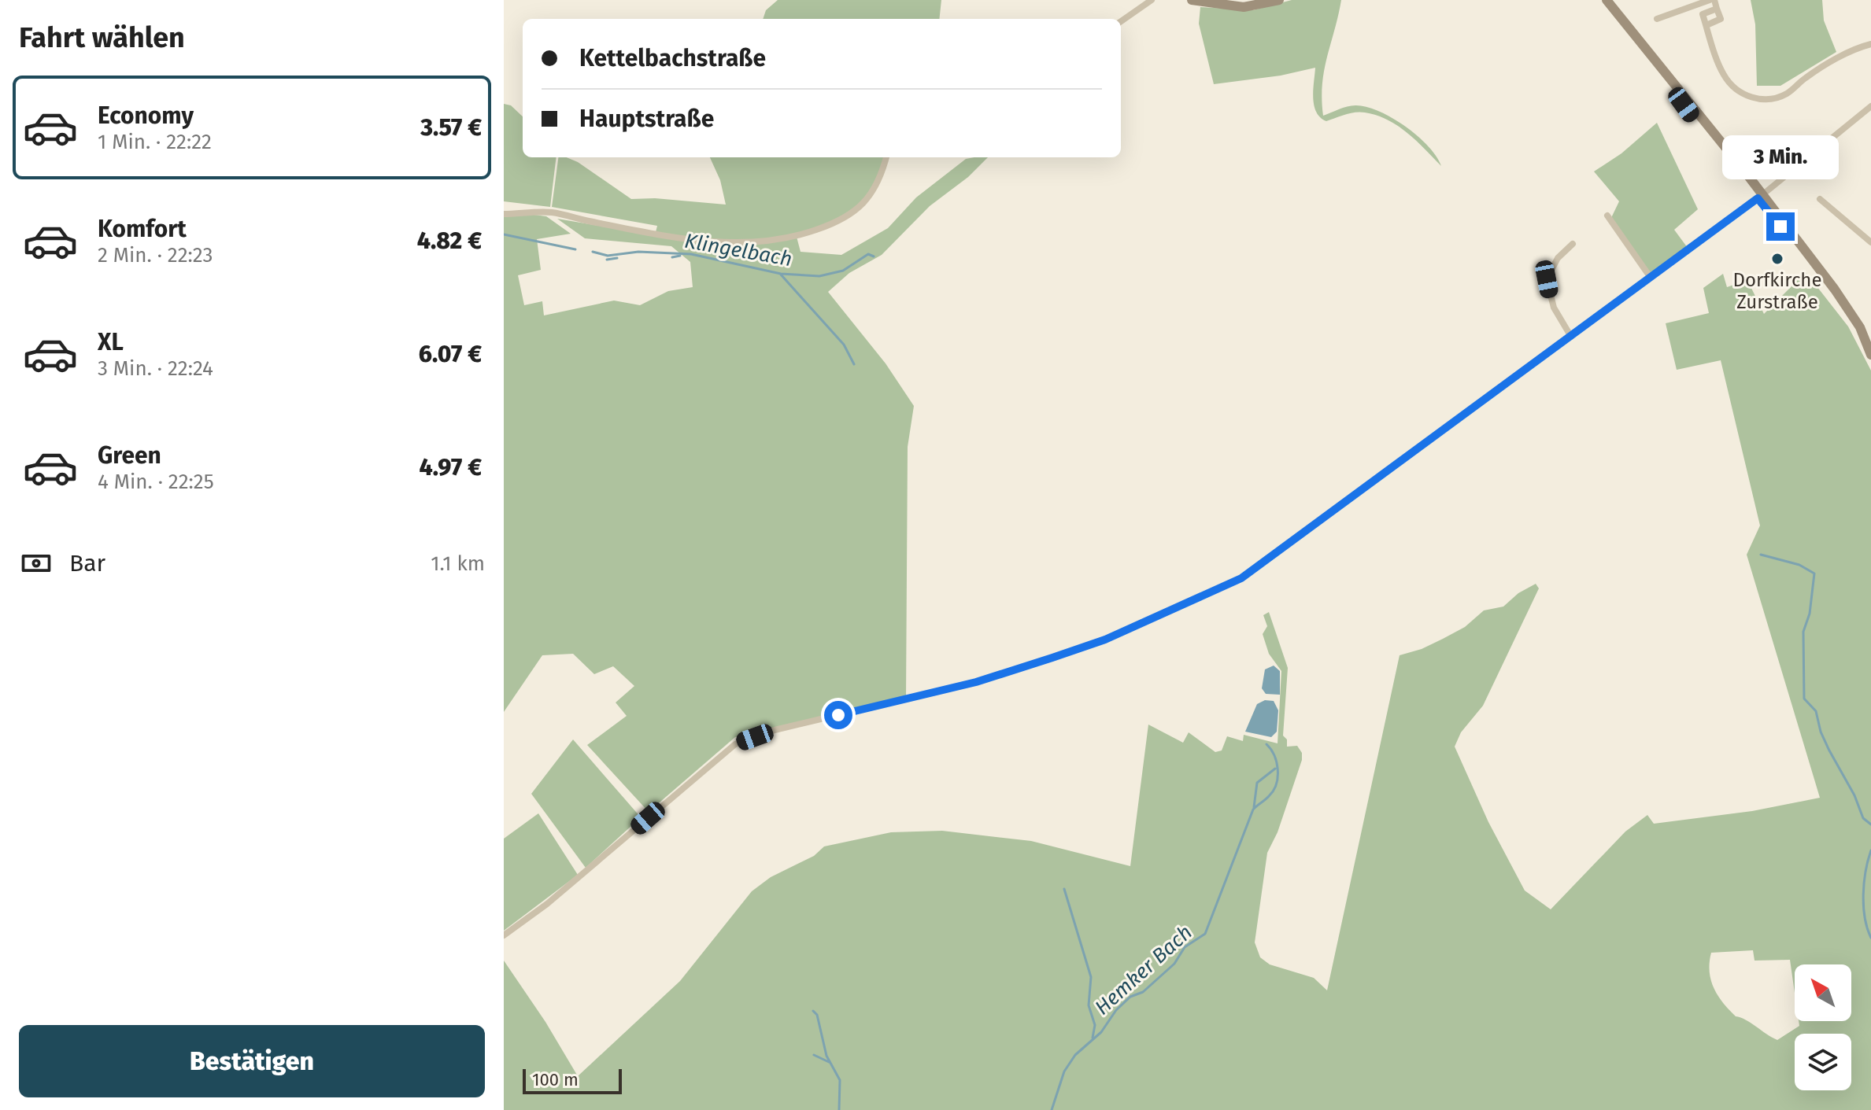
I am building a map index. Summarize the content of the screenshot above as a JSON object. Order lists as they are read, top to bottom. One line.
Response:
{"water":["Klingelbach","Hemker Bach"],"places":["Dorfkirche Zurstraße"],"scale_bar":"100 m","north":"top left","page":{"heading":"Fahrt wählen","banner":["Kettelbachstraße","Hauptstraße"],"list":[{"name":"Economy","note":"1 Min. · 22:22","value":"3.57 €"},{"name":"Komfort","note":"2 Min. · 22:23","value":"4.82 €"},{"name":"XL","note":"3 Min. · 22:24","value":"6.07 €"},{"name":"Green","note":"4 Min. · 22:25","value":"4.97 €"}],"bubble":"3 Min.","pay":["Bar","1.1 km"],"buttons":"Bestätigen","scale":"100 m"}}
